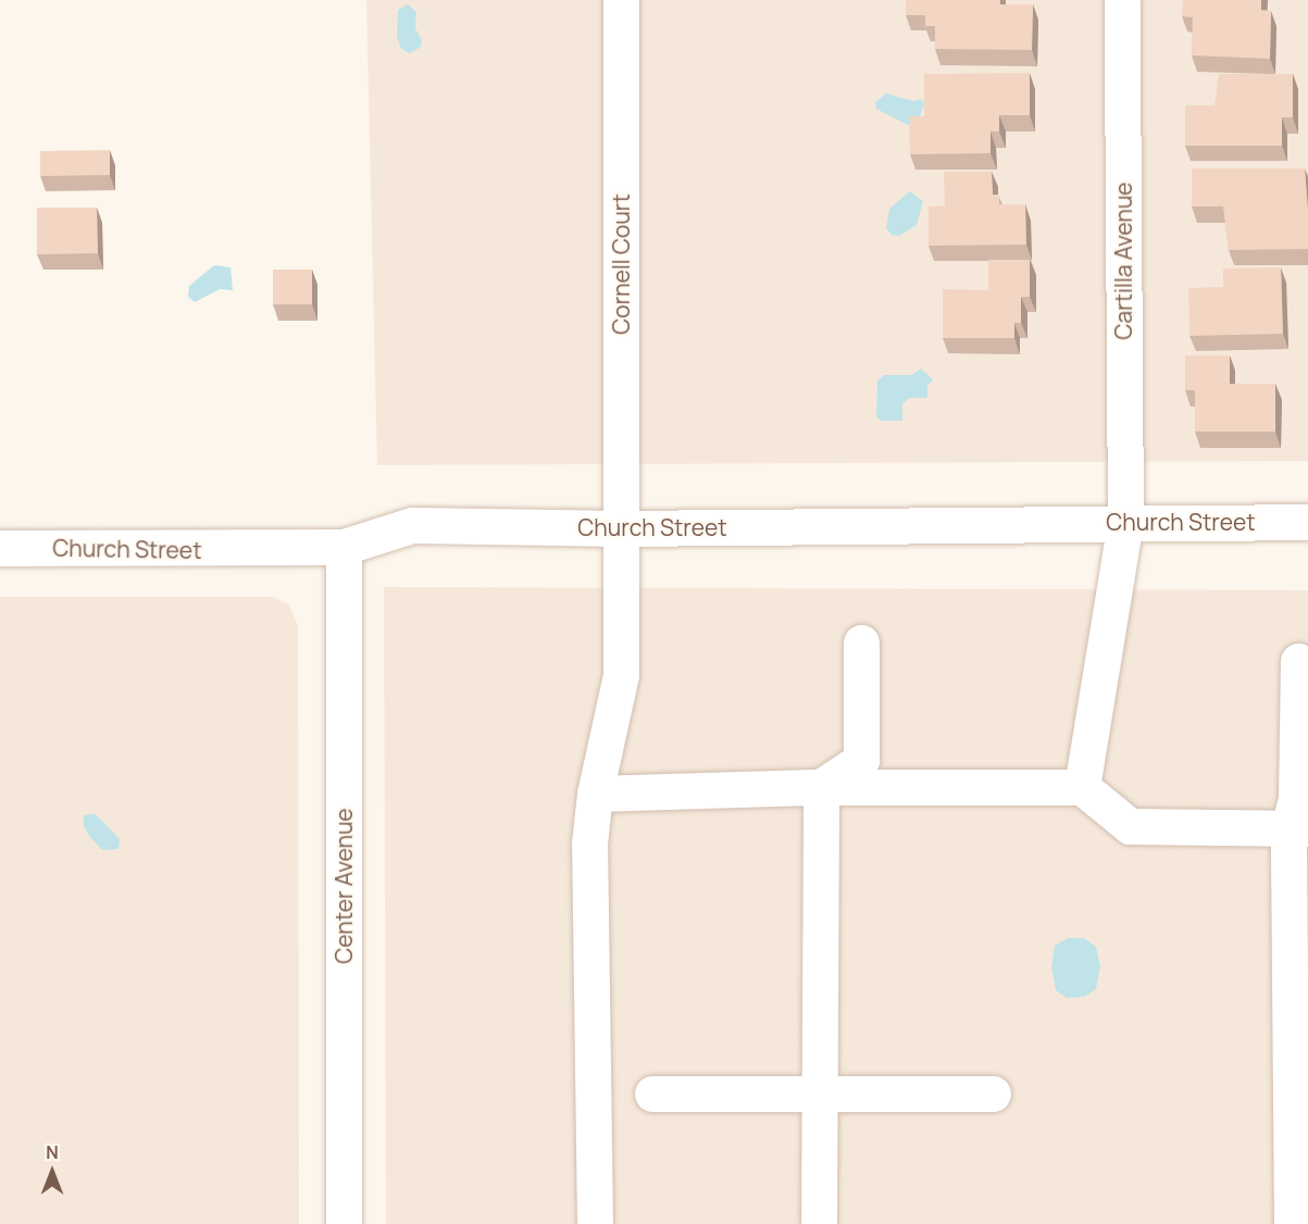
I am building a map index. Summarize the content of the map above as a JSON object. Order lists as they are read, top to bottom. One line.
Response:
{"streets":{"street":["Cartilla Avenue","Cornell Court","Church Street","Center Avenue"]},"crossings":[["Cartilla Avenue","Church Street"],["Cornell Court","Church Street"],["Church Street","Center Avenue"]],"north":"top"}
